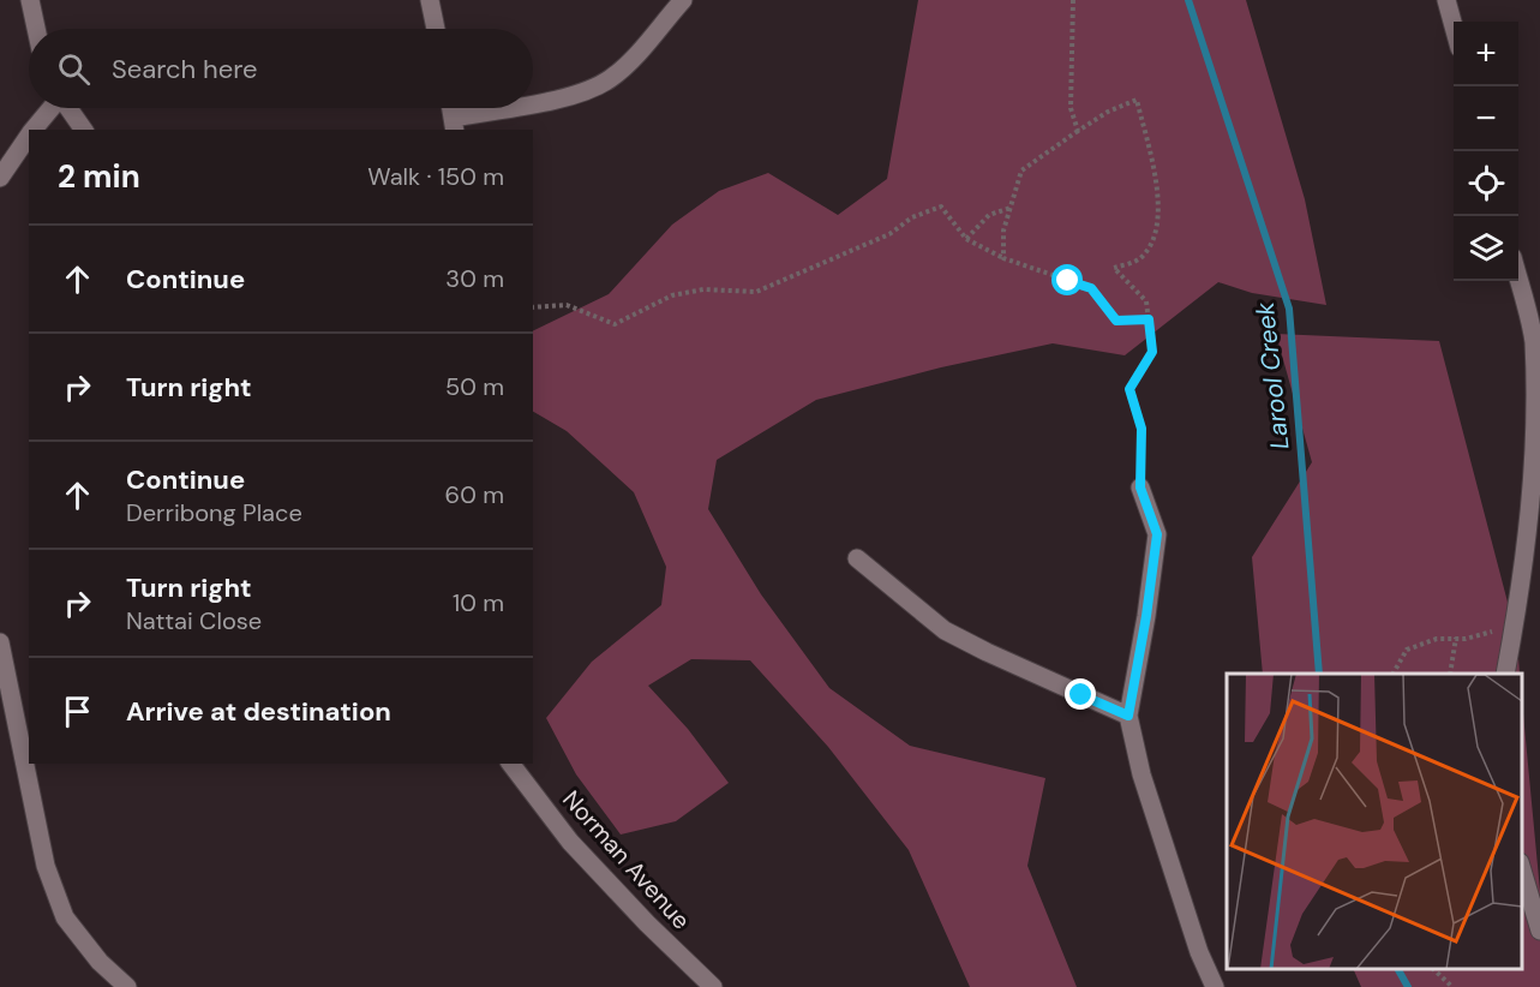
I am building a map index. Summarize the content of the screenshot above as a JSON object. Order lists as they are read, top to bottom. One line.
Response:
{"streets":{"street":["Norman Avenue"]},"water":["Larool Creek"],"page":{"map_buttons":["+","−"],"search":"Search here","heading":["2 min","Walk · 150 m"],"list":[["Continue","30 m"],["Turn right","50 m"],["Continue","Derribong Place","60 m"],["Turn right","Nattai Close","10 m"],"Arrive at destination"]}}
